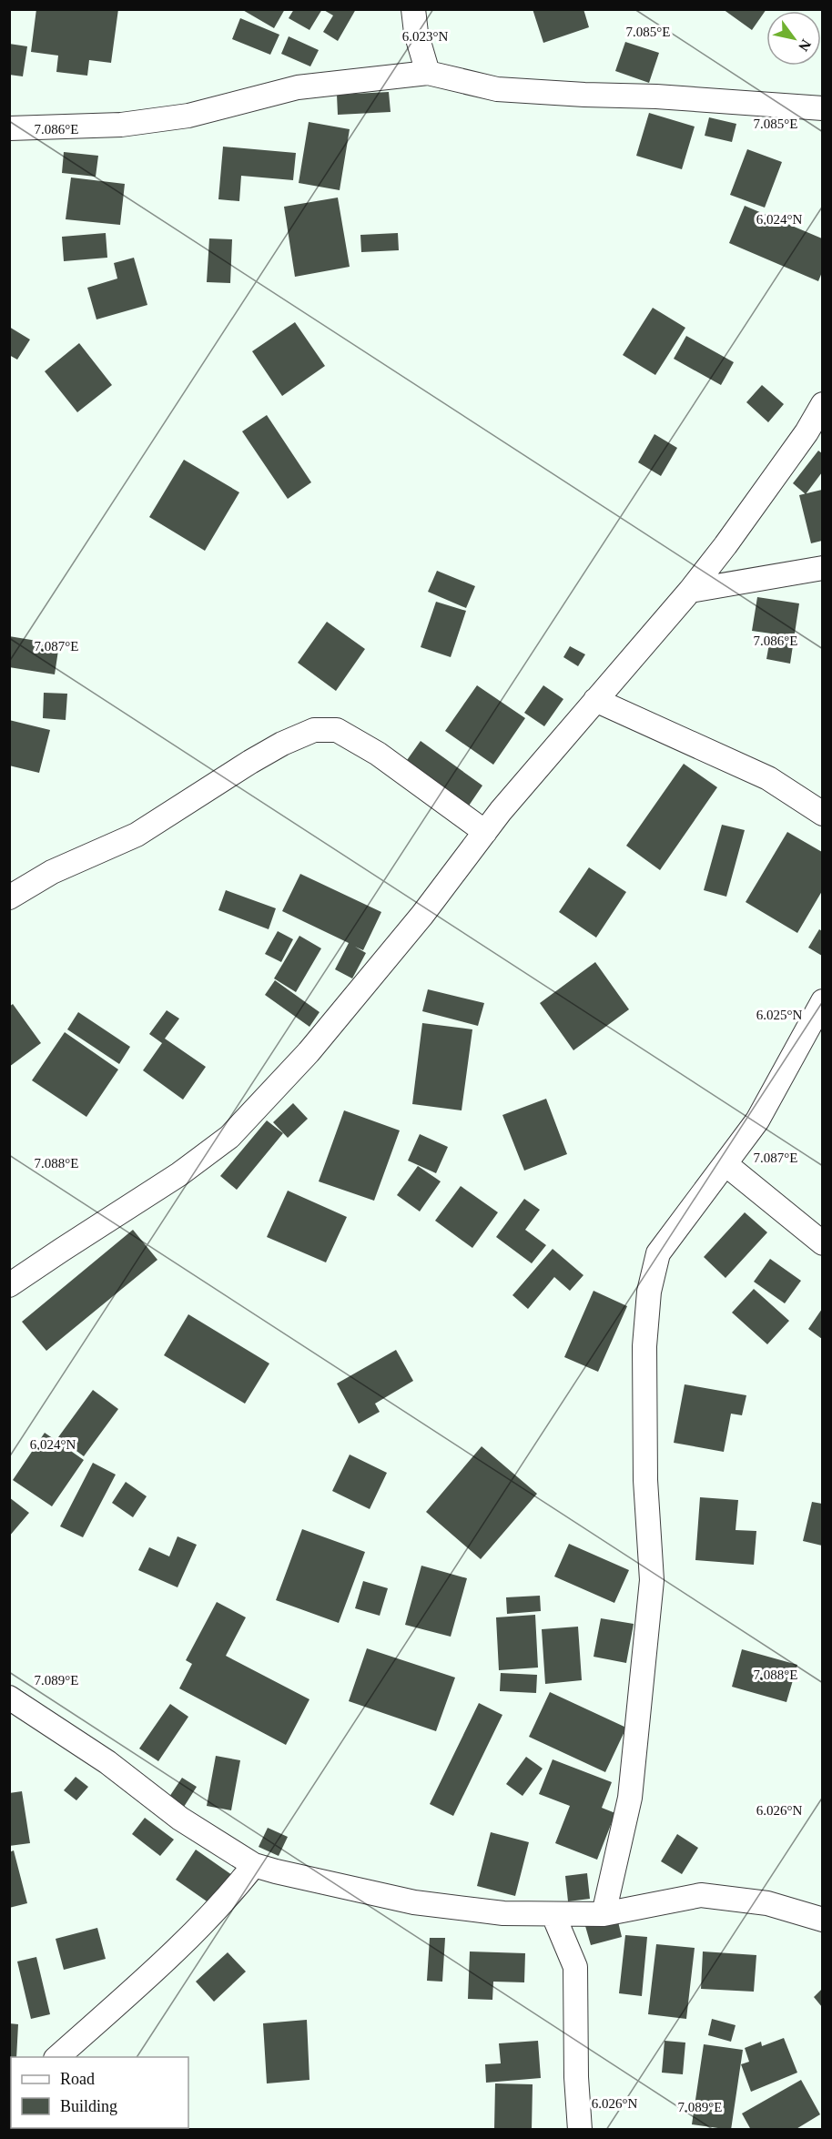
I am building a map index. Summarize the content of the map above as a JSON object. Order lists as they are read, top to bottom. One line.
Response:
{"legend":["Road","Building"],"north":"bottom right","coordinates":["7.085°E","6.023°N","7.086°E","6.024°N","7.087°E","6.025°N","7.088°E","7.089°E","6.026°N"]}
